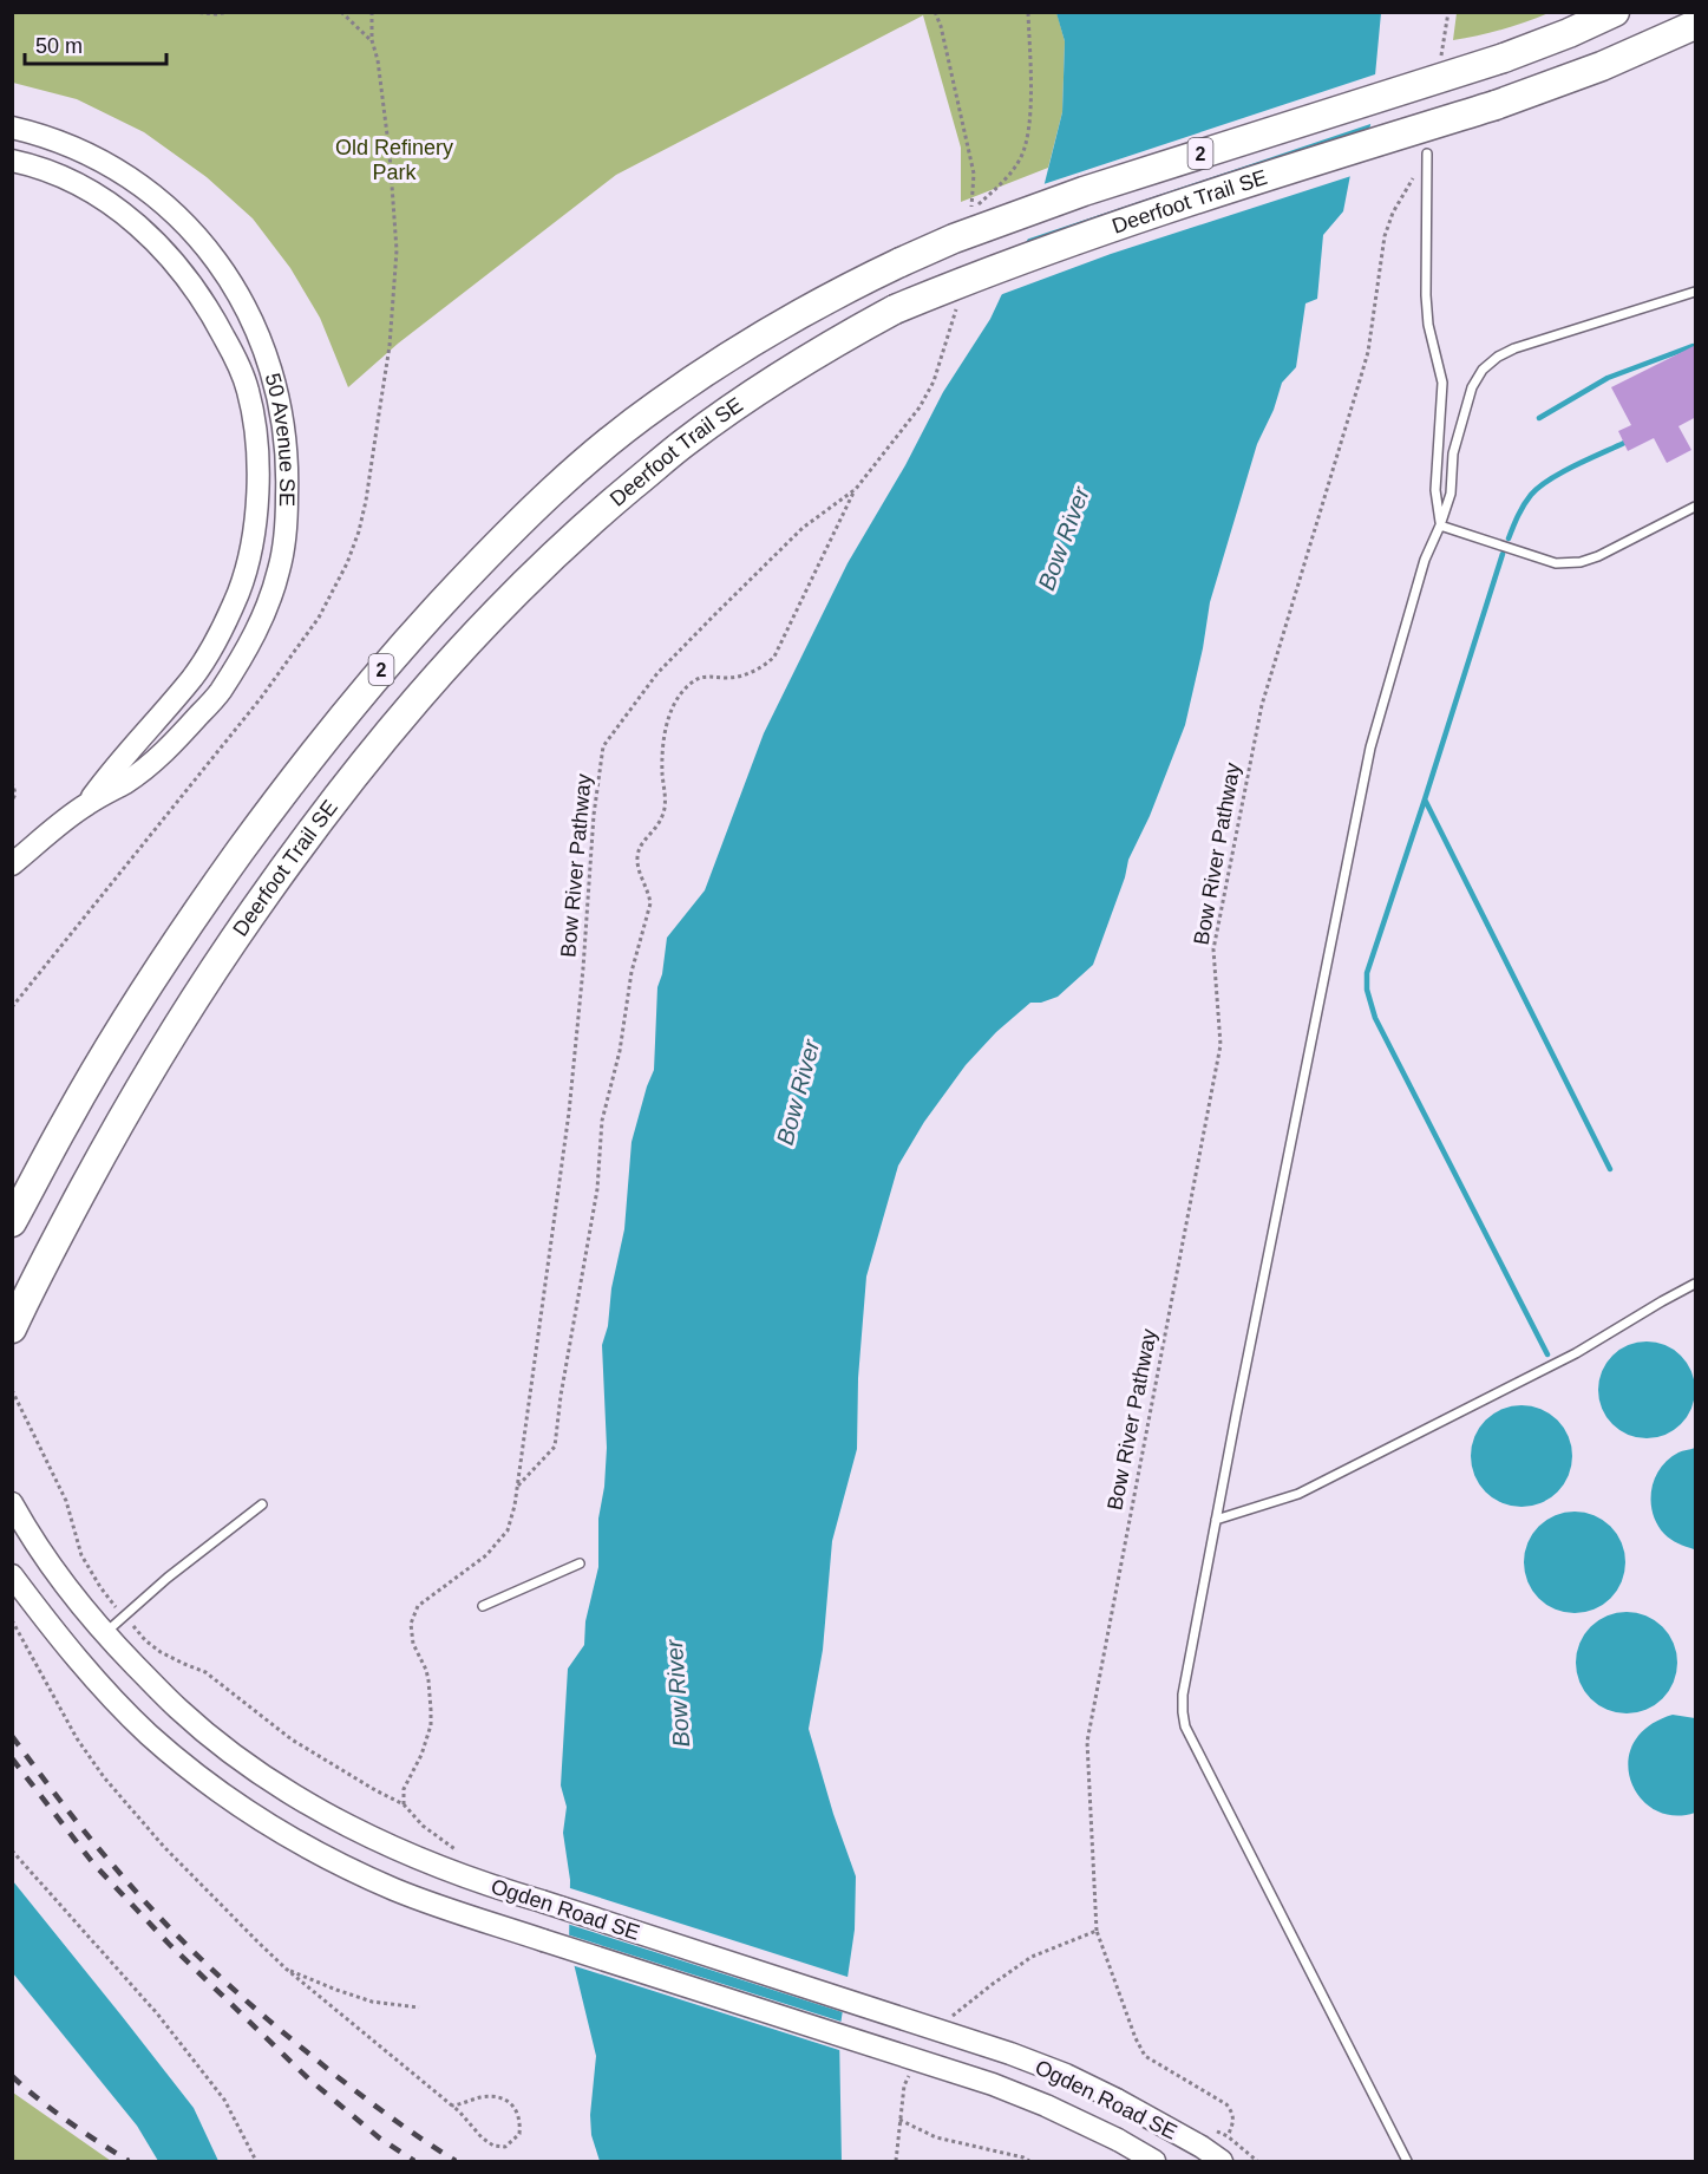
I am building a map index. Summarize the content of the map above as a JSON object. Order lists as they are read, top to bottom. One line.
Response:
{"streets":{"highway":["2","Deerfoot Trail SE"],"street":["50 Avenue SE","Ogden Road SE"],"path":["Bow River Pathway"]},"water":["Bow River"],"parks":["Old Refinery Park"],"scale_bar":"50 m"}
